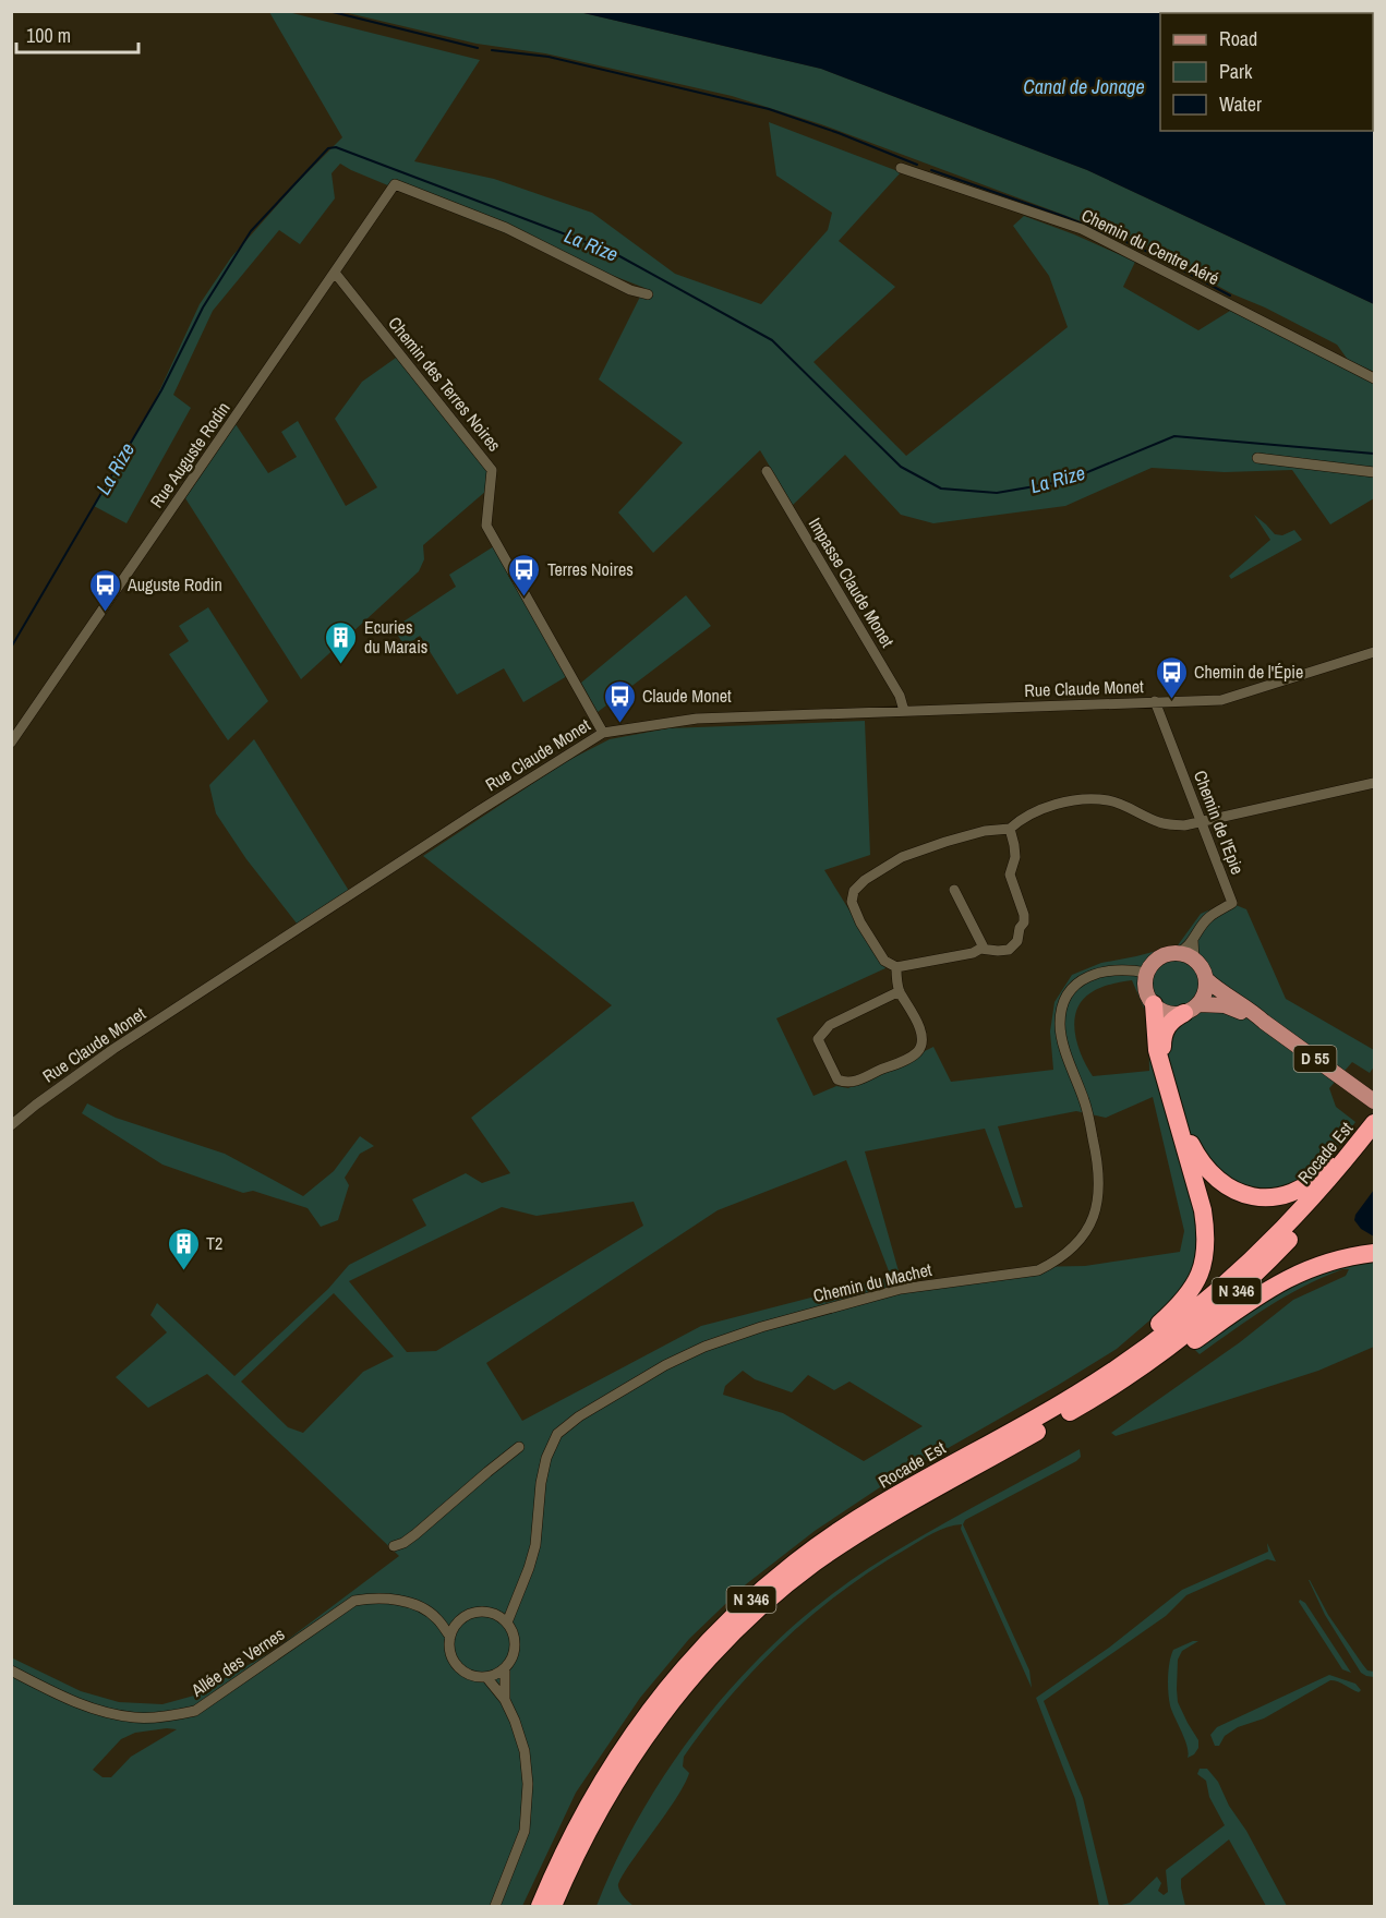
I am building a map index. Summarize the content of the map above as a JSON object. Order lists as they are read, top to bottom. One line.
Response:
{"streets":{"highway":["Rocade Est","N 346"],"main road":["D 55"],"street":["Chemin du Centre Aéré","Chemin des Terres Noires","Rue Auguste Rodin","Impasse Claude Monet","Rue Claude Monet","Chemin de l'Epie","Chemin du Machet","Allée des Vernes"]},"crossings":[["Chemin des Terres Noires","Rue Auguste Rodin"],["Chemin des Terres Noires","Rue Claude Monet"],["Impasse Claude Monet","Rue Claude Monet"],["Rue Claude Monet","Chemin de l'Epie"],["Chemin de l'Epie","D 55"],["Chemin de l'Epie","Chemin du Machet"],["D 55","Chemin du Machet"],["Chemin du Machet","Allée des Vernes"]],"water":["Canal de Jonage","La Rize"],"places":{"bus stop":["Terres Noires","Auguste Rodin","Chemin de l'Épie","Claude Monet"],"building":["Ecuries du Marais","T2"]},"legend":["Road","Park","Water"],"scale_bar":"100 m"}
